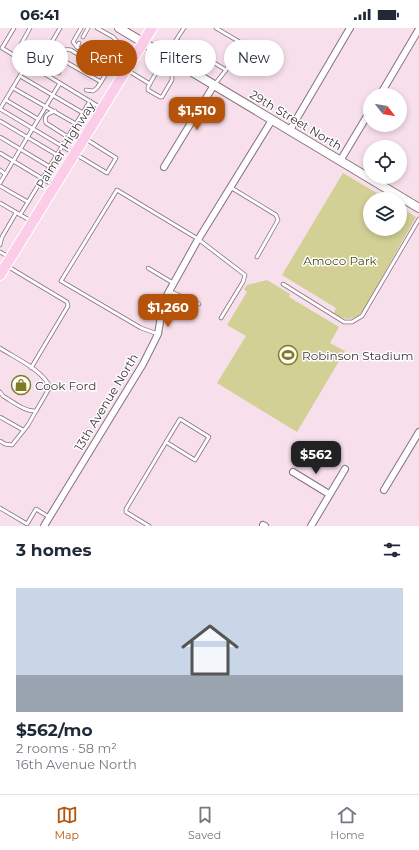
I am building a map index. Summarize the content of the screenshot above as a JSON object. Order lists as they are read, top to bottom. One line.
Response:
{"streets":{"main road":["Palmer Highway"],"street":["29th Street North","13th Avenue North"]},"crossings":[["29th Street North","Palmer Highway"],["29th Street North","13th Avenue North"]],"parks":["Amoco Park"],"places":{"sports":["Robinson Stadium"],"shop":["Cook Ford"]},"north":"bottom right","page":{"status":"06:41","chip":["Buy","Rent","Filters","New"],"price":["$1,510","$1,260","$562"],"heading":"3 homes","list":[{"name":"$562/mo","note":"2 rooms · 58 m² · 16th Avenue North"}],"tabs":["Map","Saved","Home"]}}
